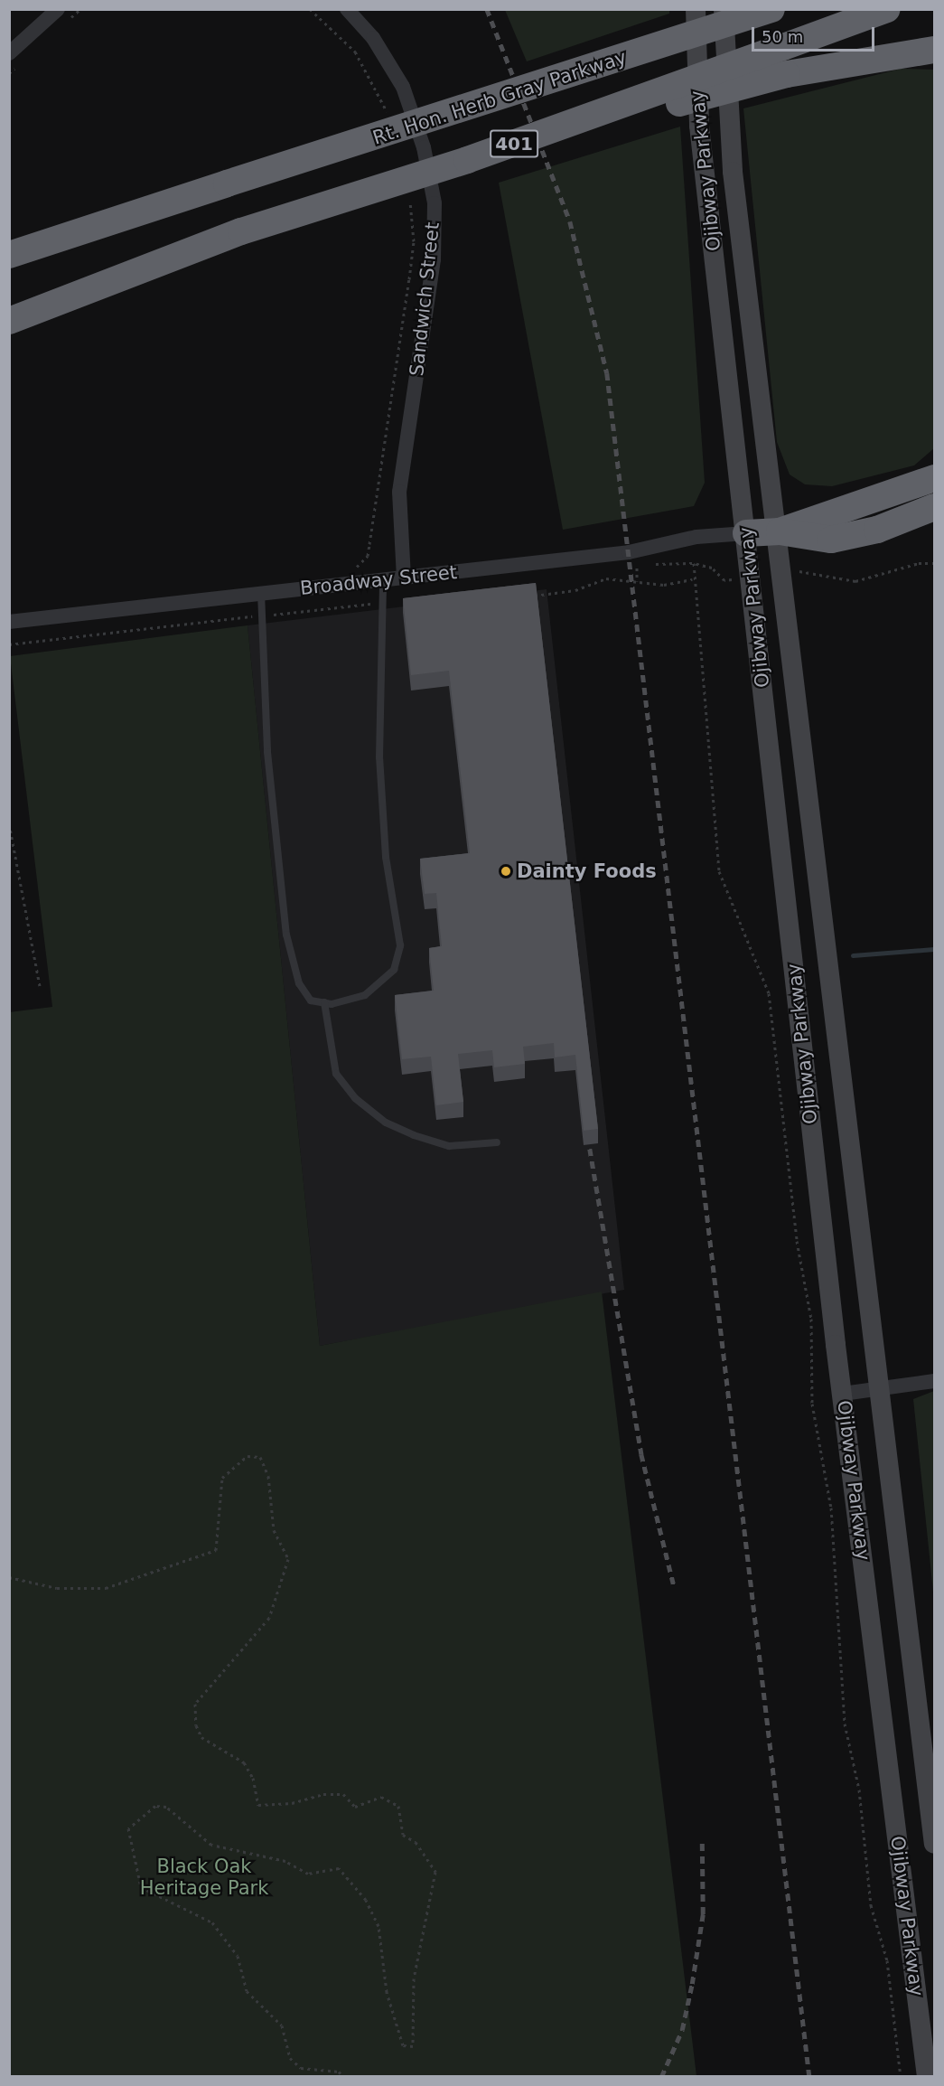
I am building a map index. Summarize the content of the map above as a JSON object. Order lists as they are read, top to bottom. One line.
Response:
{"streets":{"highway":["Rt. Hon. Herb Gray Parkway","401"],"main road":["Ojibway Parkway"],"street":["Sandwich Street","Broadway Street"]},"crossings":[["Ojibway Parkway","Broadway Street"],["Sandwich Street","Broadway Street"]],"parks":["Black Oak Heritage Park"],"places":["Dainty Foods"],"scale_bar":"50 m"}
